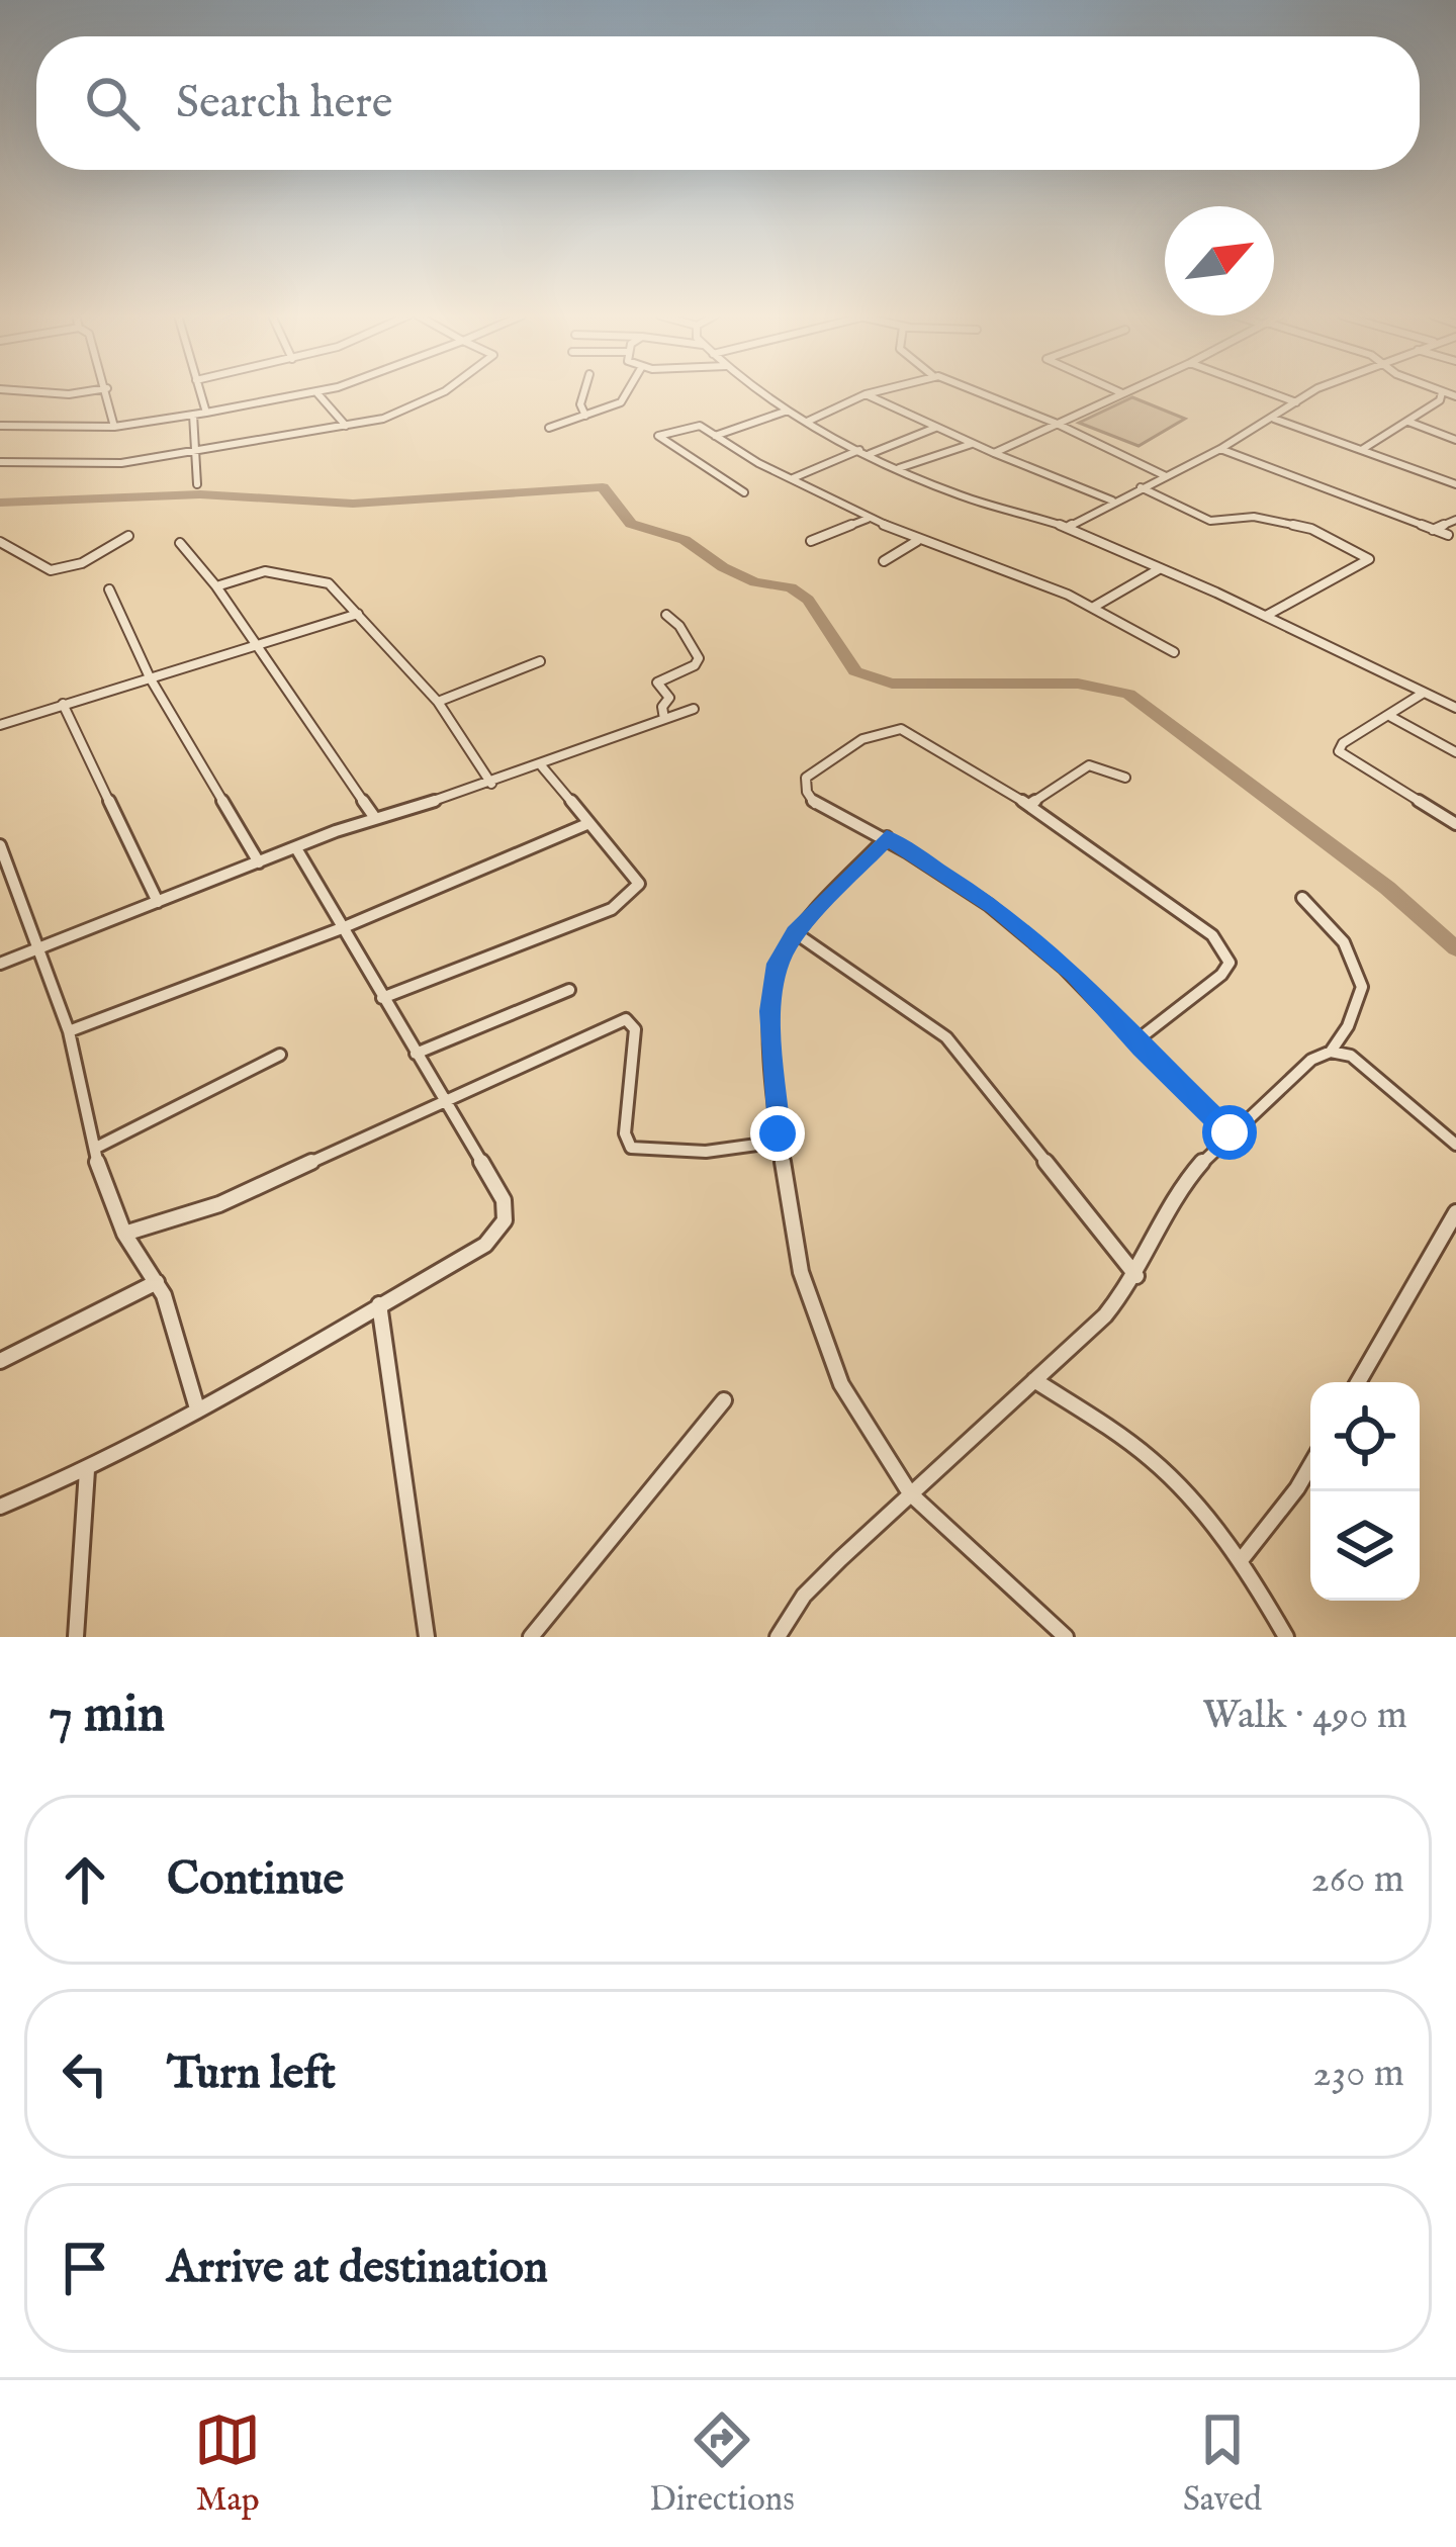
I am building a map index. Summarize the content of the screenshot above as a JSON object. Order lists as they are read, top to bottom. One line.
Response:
{"north":"top right","page":{"search":"Search here","heading":["7 min","Walk · 490 m"],"list":[["Continue","260 m"],["Turn left","230 m"],"Arrive at destination"],"nav":["Map","Directions","Saved"]}}
